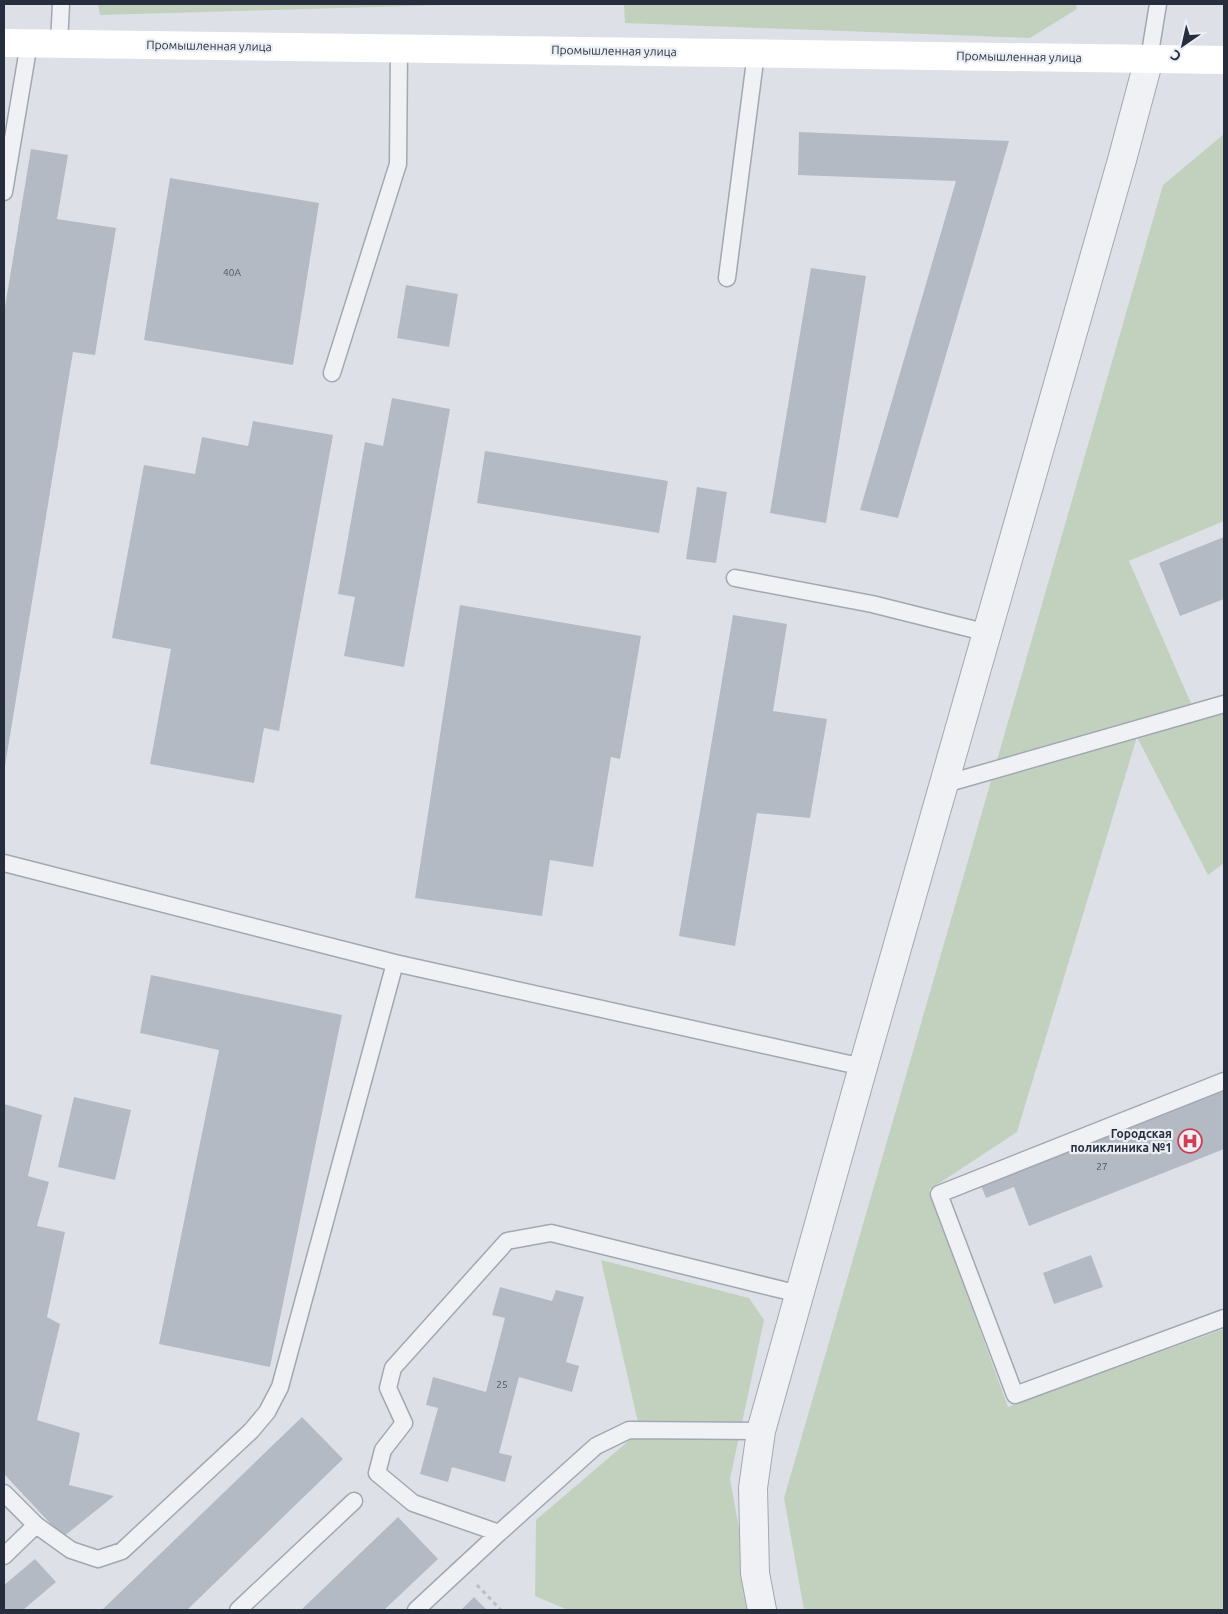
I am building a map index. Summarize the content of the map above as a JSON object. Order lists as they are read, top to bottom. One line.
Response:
{"streets":{"street":["Промышленная улица"]},"places":{"hospital":["Городская поликлиника №1"]},"house_numbers":["40А","27","25"],"north":"bottom left"}
